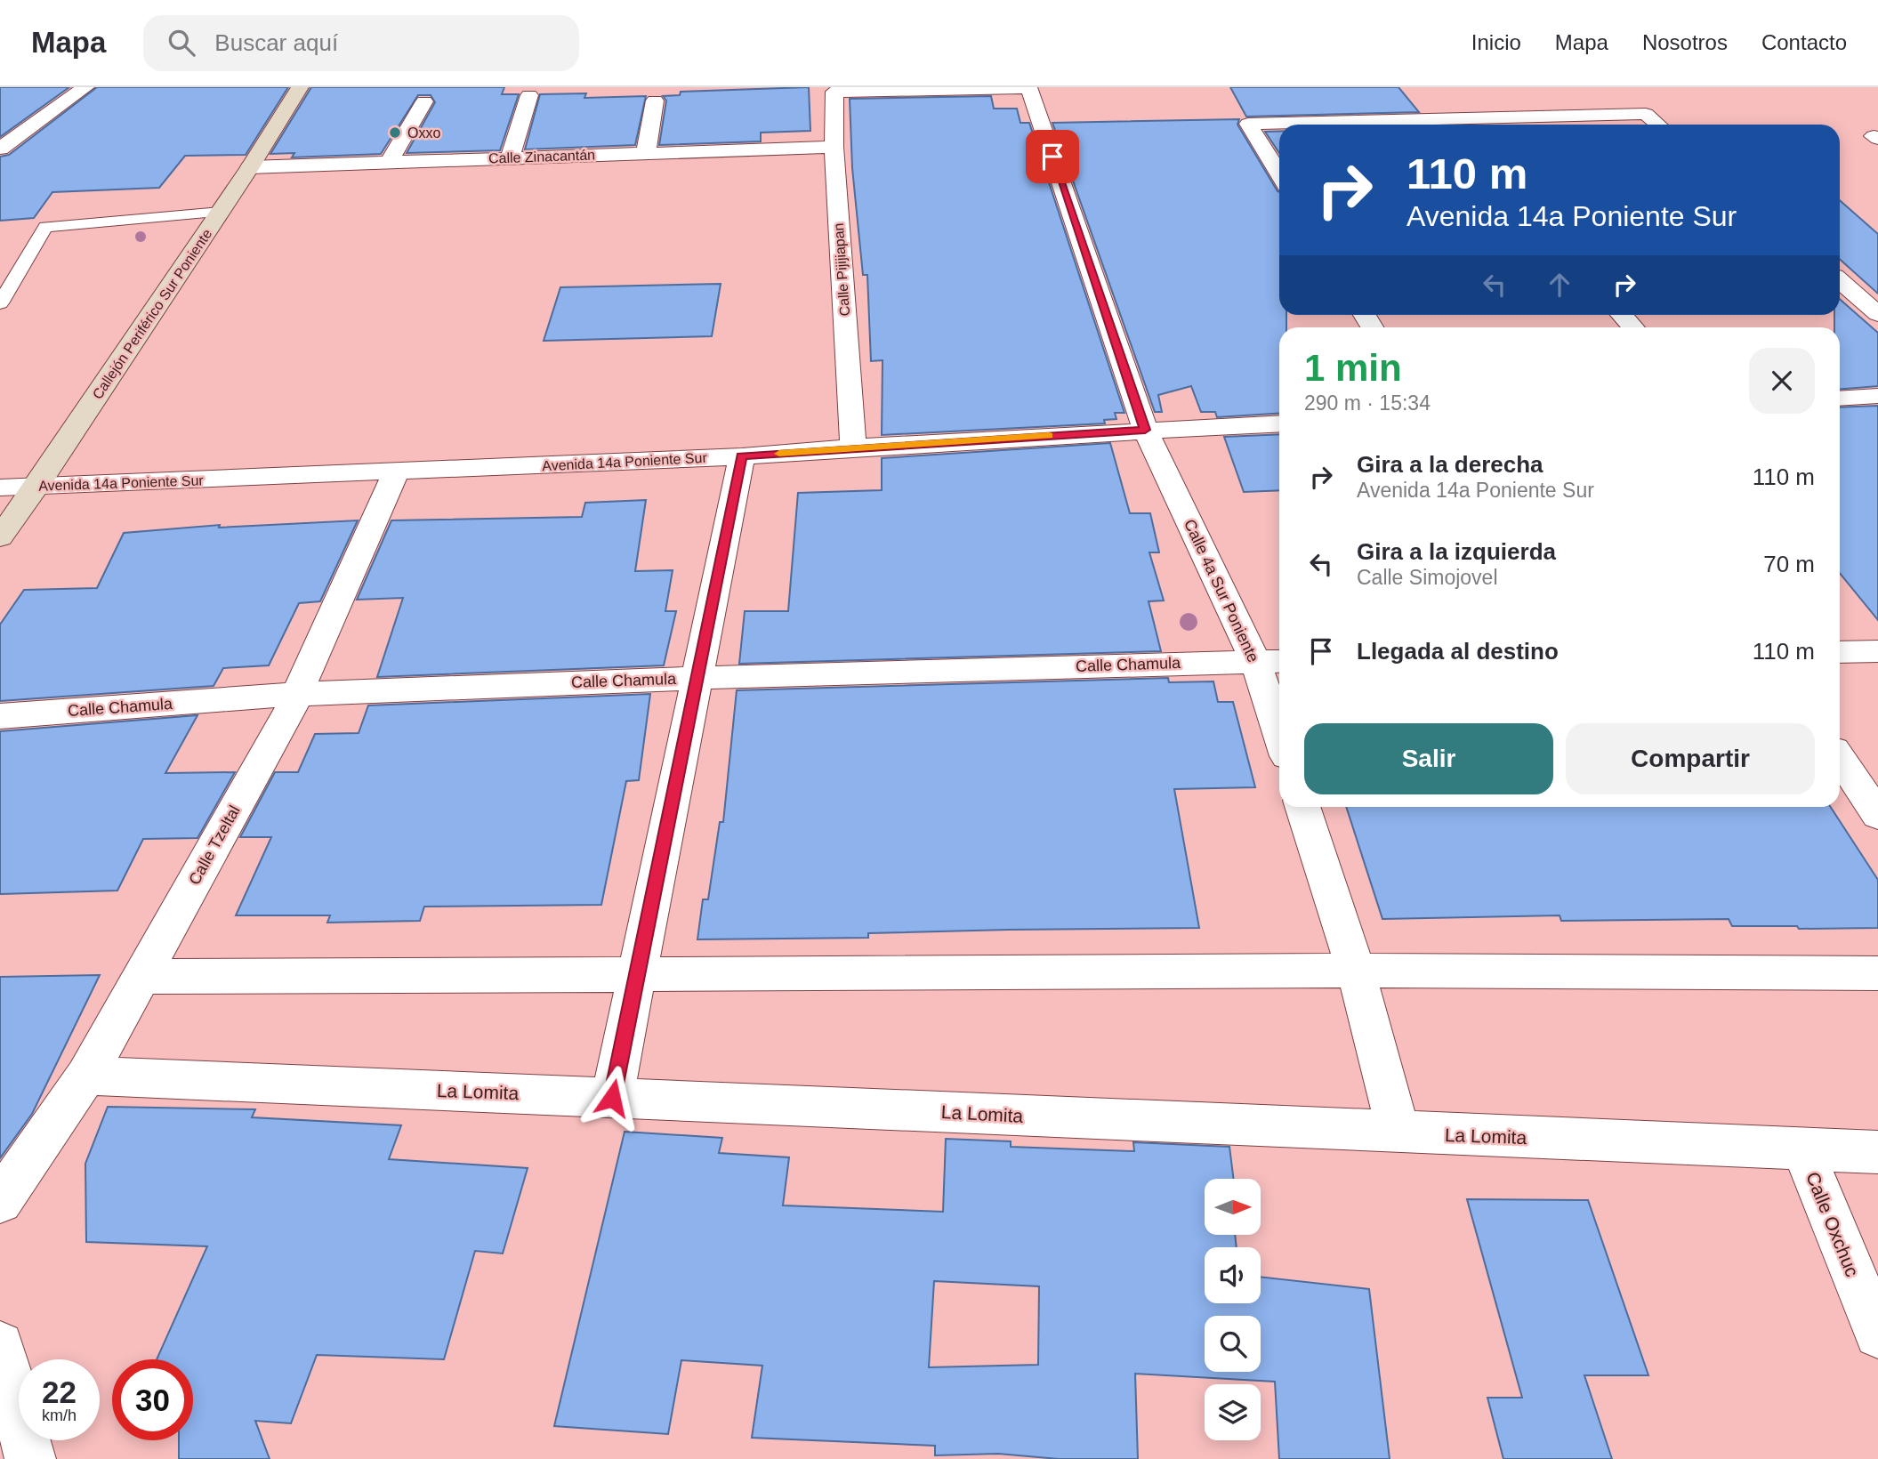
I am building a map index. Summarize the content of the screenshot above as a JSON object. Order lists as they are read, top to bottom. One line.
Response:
{"streets":{"main road":["Callejón Periférico Sur Poniente"],"street":["Calle Zinacantán","Calle Pijijiapan","Avenida 14a Poniente Sur","Calle 4a Sur Poniente","Calle Chamula","Calle Tzeltal","La Lomita","Calle Oxchuc"]},"crossings":[["Calle Zinacantán","Calle Pijijiapan"],["Calle Zinacantán","Callejón Periférico Sur Poniente"],["Calle Pijijiapan","Avenida 14a Poniente Sur"],["Calle Pijijiapan","Calle 4a Sur Poniente"],["Callejón Periférico Sur Poniente","Avenida 14a Poniente Sur"],["Avenida 14a Poniente Sur","Calle 4a Sur Poniente"],["Avenida 14a Poniente Sur","Calle Tzeltal"],["Calle 4a Sur Poniente","Calle Chamula"],["Calle Chamula","Calle Tzeltal"],["Calle Tzeltal","La Lomita"],["La Lomita","Calle Oxchuc"]],"places":["Oxxo"],"north":"right","page":{"header":"Mapa","search":"Buscar aquí","nav":["Inicio","Mapa","Nosotros","Contacto"],"turn":["110 m","Avenida 14a Poniente Sur"],"heading":["1 min","290 m · 15:34"],"list":[{"name":"Gira a la derecha","note":"Avenida 14a Poniente Sur","value":"110 m"},{"name":"Gira a la izquierda","note":"Calle Simojovel","value":"70 m"},{"name":"Llegada al destino","value":"110 m"}],"buttons":["Salir","Compartir"],"speed":"22 km/h","limit":"30"}}
